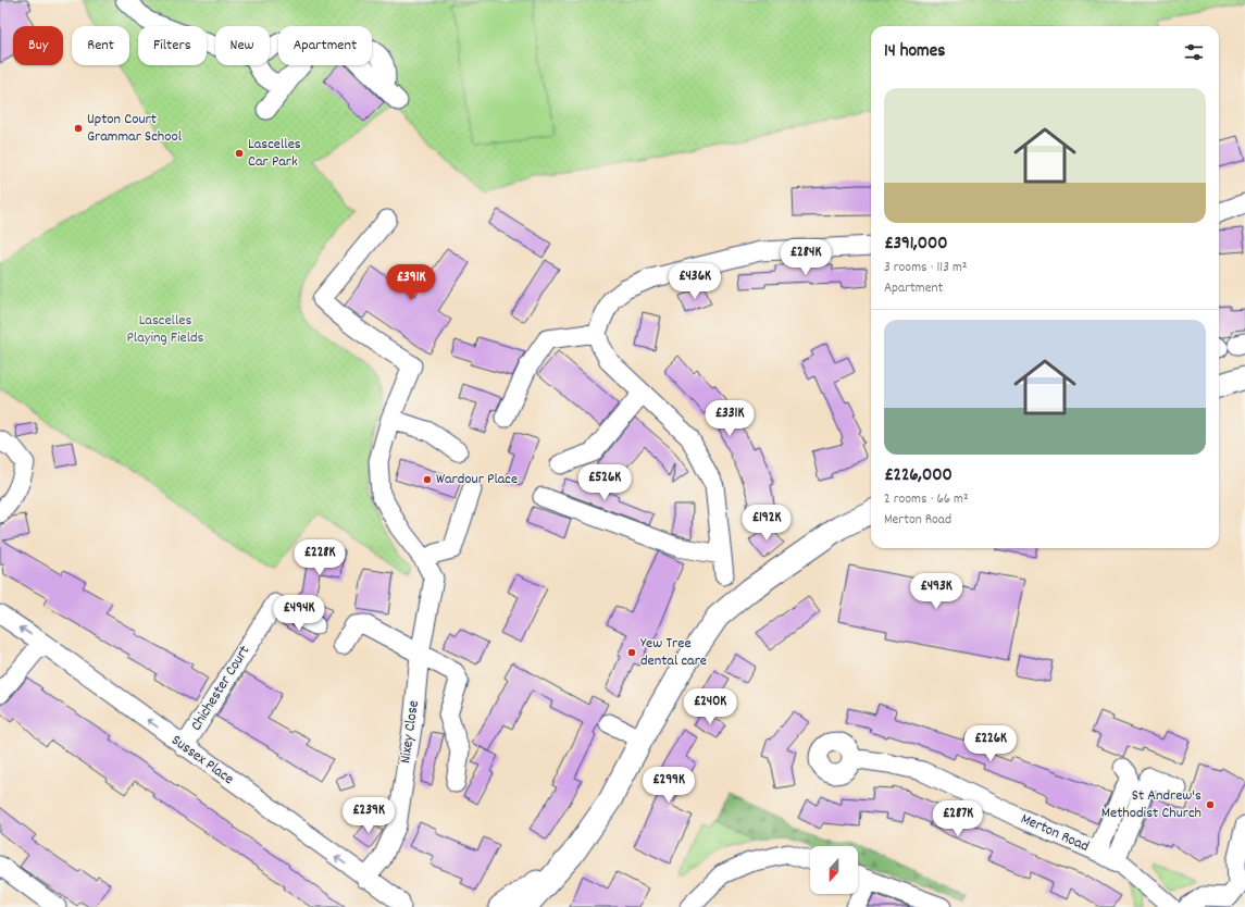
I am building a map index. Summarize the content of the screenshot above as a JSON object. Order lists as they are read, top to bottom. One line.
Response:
{"streets":{"street":["Chichester Court","Nixey Close","Sussex Place","Merton Road"]},"crossings":[["Chichester Court","Sussex Place"],["Nixey Close","Sussex Place"]],"one_way":["Sussex Place"],"parks":["Lascelles Playing Fields"],"places":["Upton Court Grammar School","Lascelles Car Park","Wardour Place","Yew Tree dental care","St Andrew's Methodist Church"],"north":"bottom","page":{"chip":["Buy","Rent","Filters","New","Apartment"],"heading":"14 homes","list":[{"name":"£391,000","note":"3 rooms · 113 m² · Apartment"},{"name":"£226,000","note":"2 rooms · 66 m² · Merton Road"}],"price":["£284K","£436K","£391K","£331K","£526K","£192K","£228K","£493K","£494K","£240K","£226K","£299K","£239K","£287K"]}}
